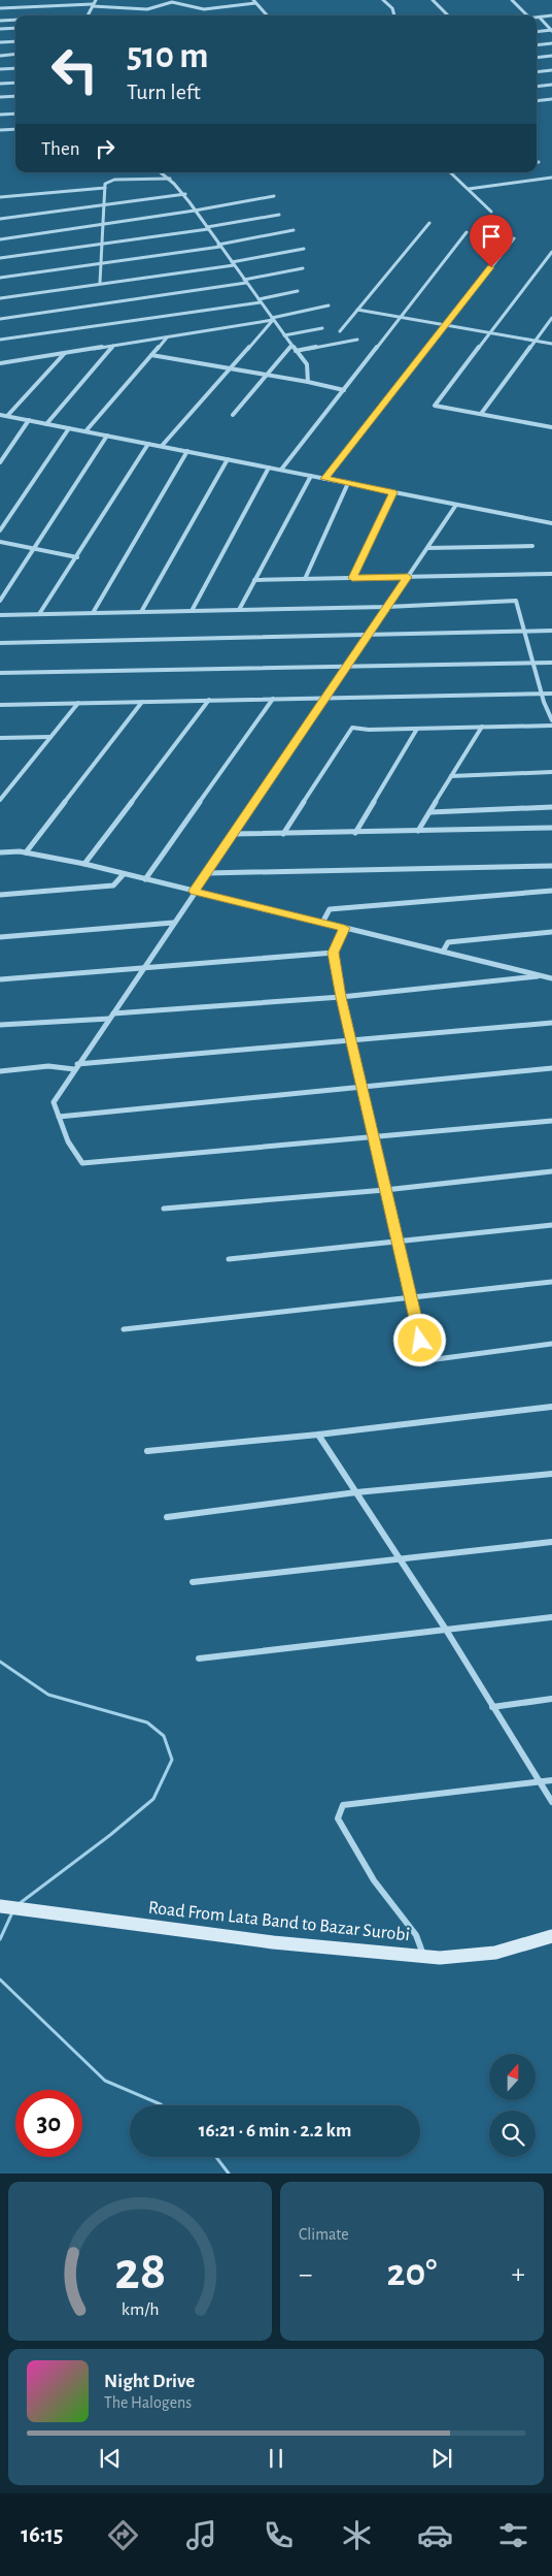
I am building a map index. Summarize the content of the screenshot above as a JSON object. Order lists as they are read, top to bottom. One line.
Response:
{"streets":{"main road":["Road From Lata Band to Bazar Surobi"]},"north":"top","page":{"turn":["510 m","Turn left"],"then":"Then","limit":"30","trip":"16:21 · 6 min · 2.2 km","tile":"Climate","heat":["−","20°","+"],"song":["Night Drive","The Halogens"],"tabs":"16:15","gauge":["28","km/h"]}}
